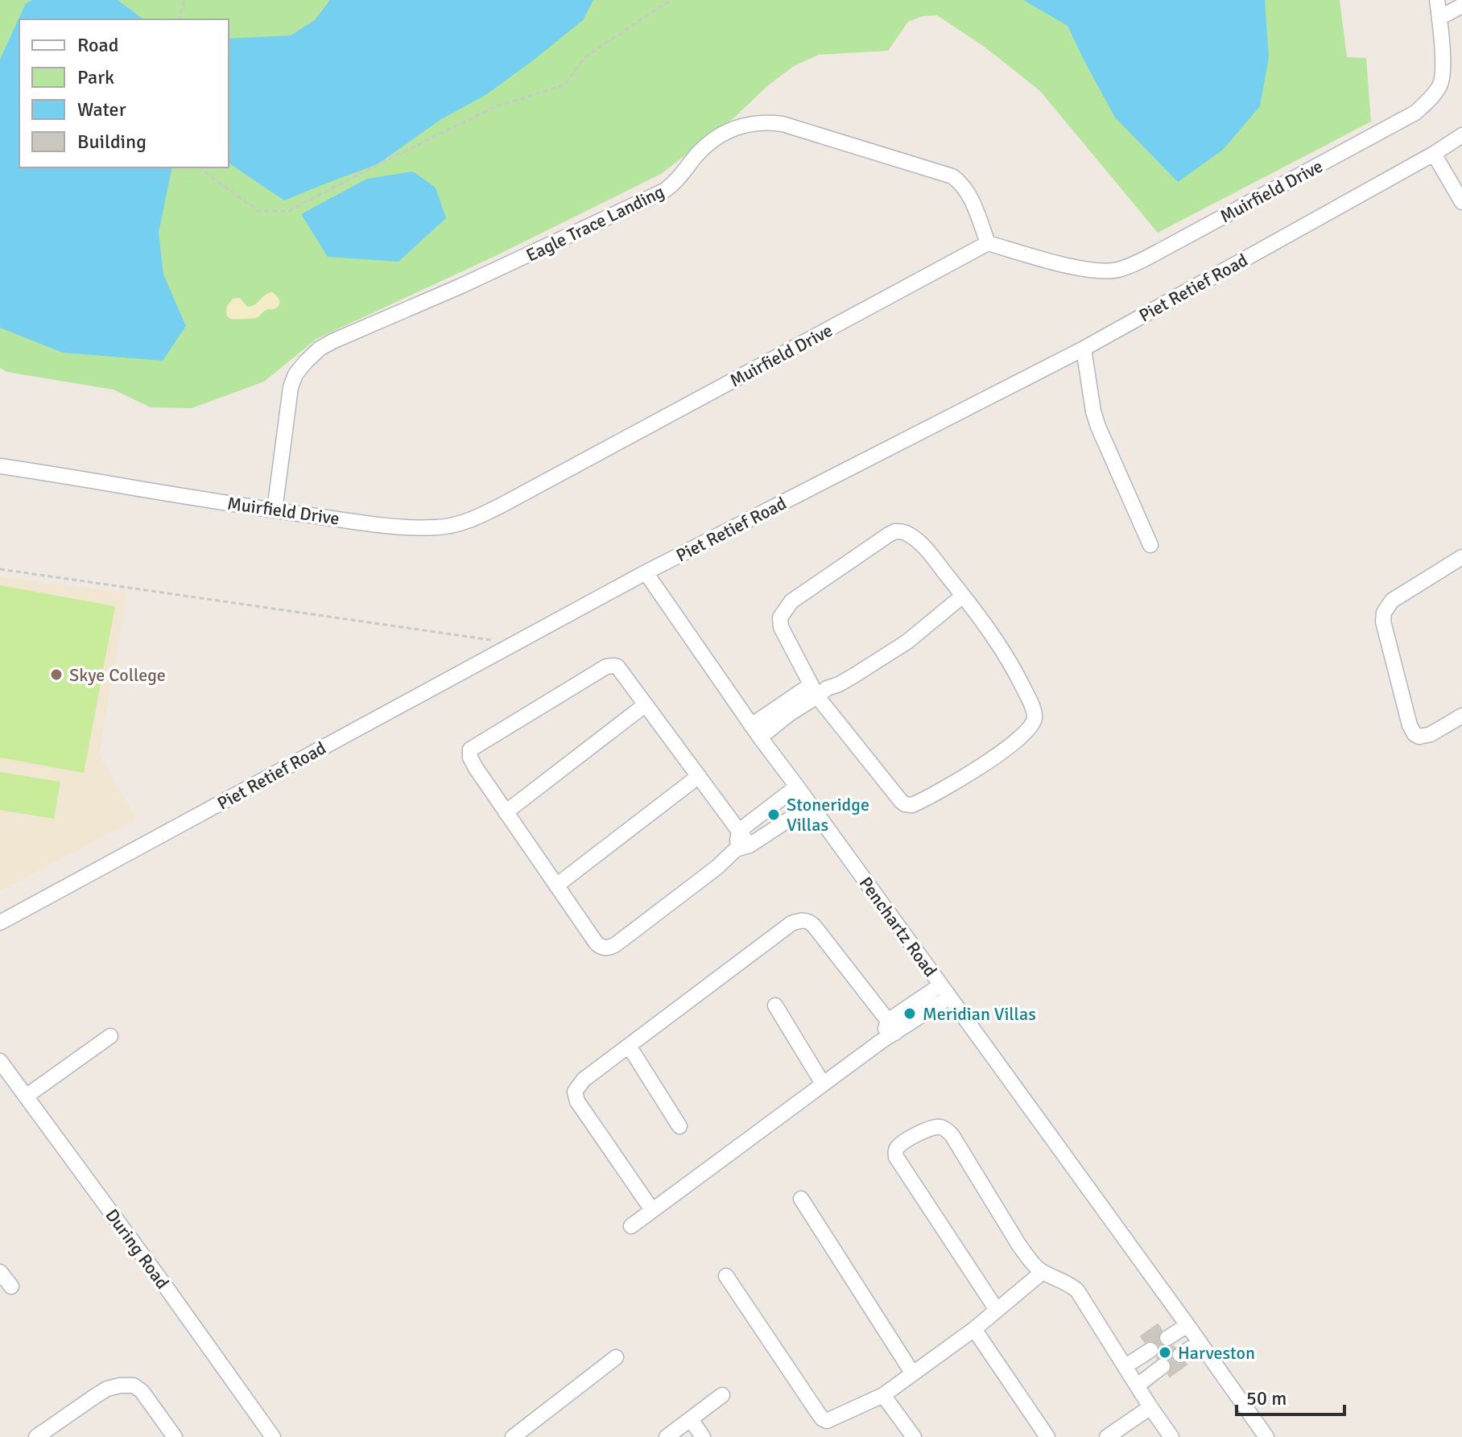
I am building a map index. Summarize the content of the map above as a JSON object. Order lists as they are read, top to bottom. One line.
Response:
{"streets":{"street":["Muirfield Drive","Eagle Trace Landing","Piet Retief Road","Penchartz Road","During Road"]},"crossings":[["Muirfield Drive","Eagle Trace Landing"],["Piet Retief Road","Penchartz Road"]],"places":["Skye College","Stoneridge Villas","Meridian Villas","Harveston"],"legend":["Road","Park","Water","Building"],"scale_bar":"50 m"}
